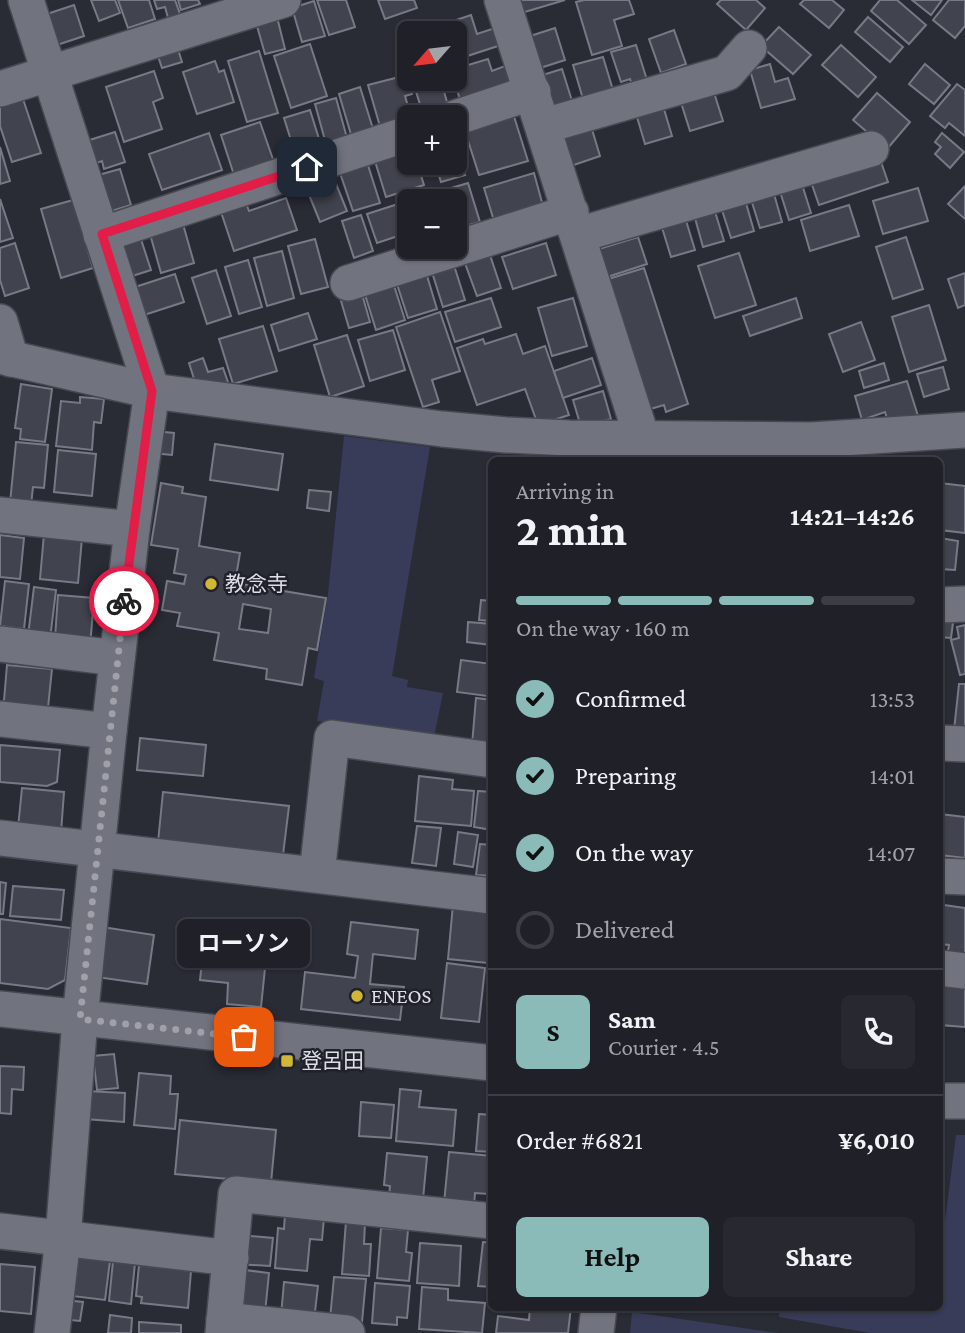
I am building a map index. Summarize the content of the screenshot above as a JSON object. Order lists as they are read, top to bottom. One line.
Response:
{"places":{"other":["教念寺","ENEOS","ローソン"],"transit":["登呂田"]},"north":"bottom left","page":{"map_buttons":["+","−"],"heading":["2 min","Arriving in","14:21–14:26"],"panel":["Sam","Courier · 4.5","Order #6821","¥6,010"],"bar":"On the way · 160 m","list":[["Confirmed","13:53"],["Preparing","14:01"],["On the way","14:07"],"Delivered"],"bubble":"ローソン","round":"S","buttons":["Help","Share"]}}
